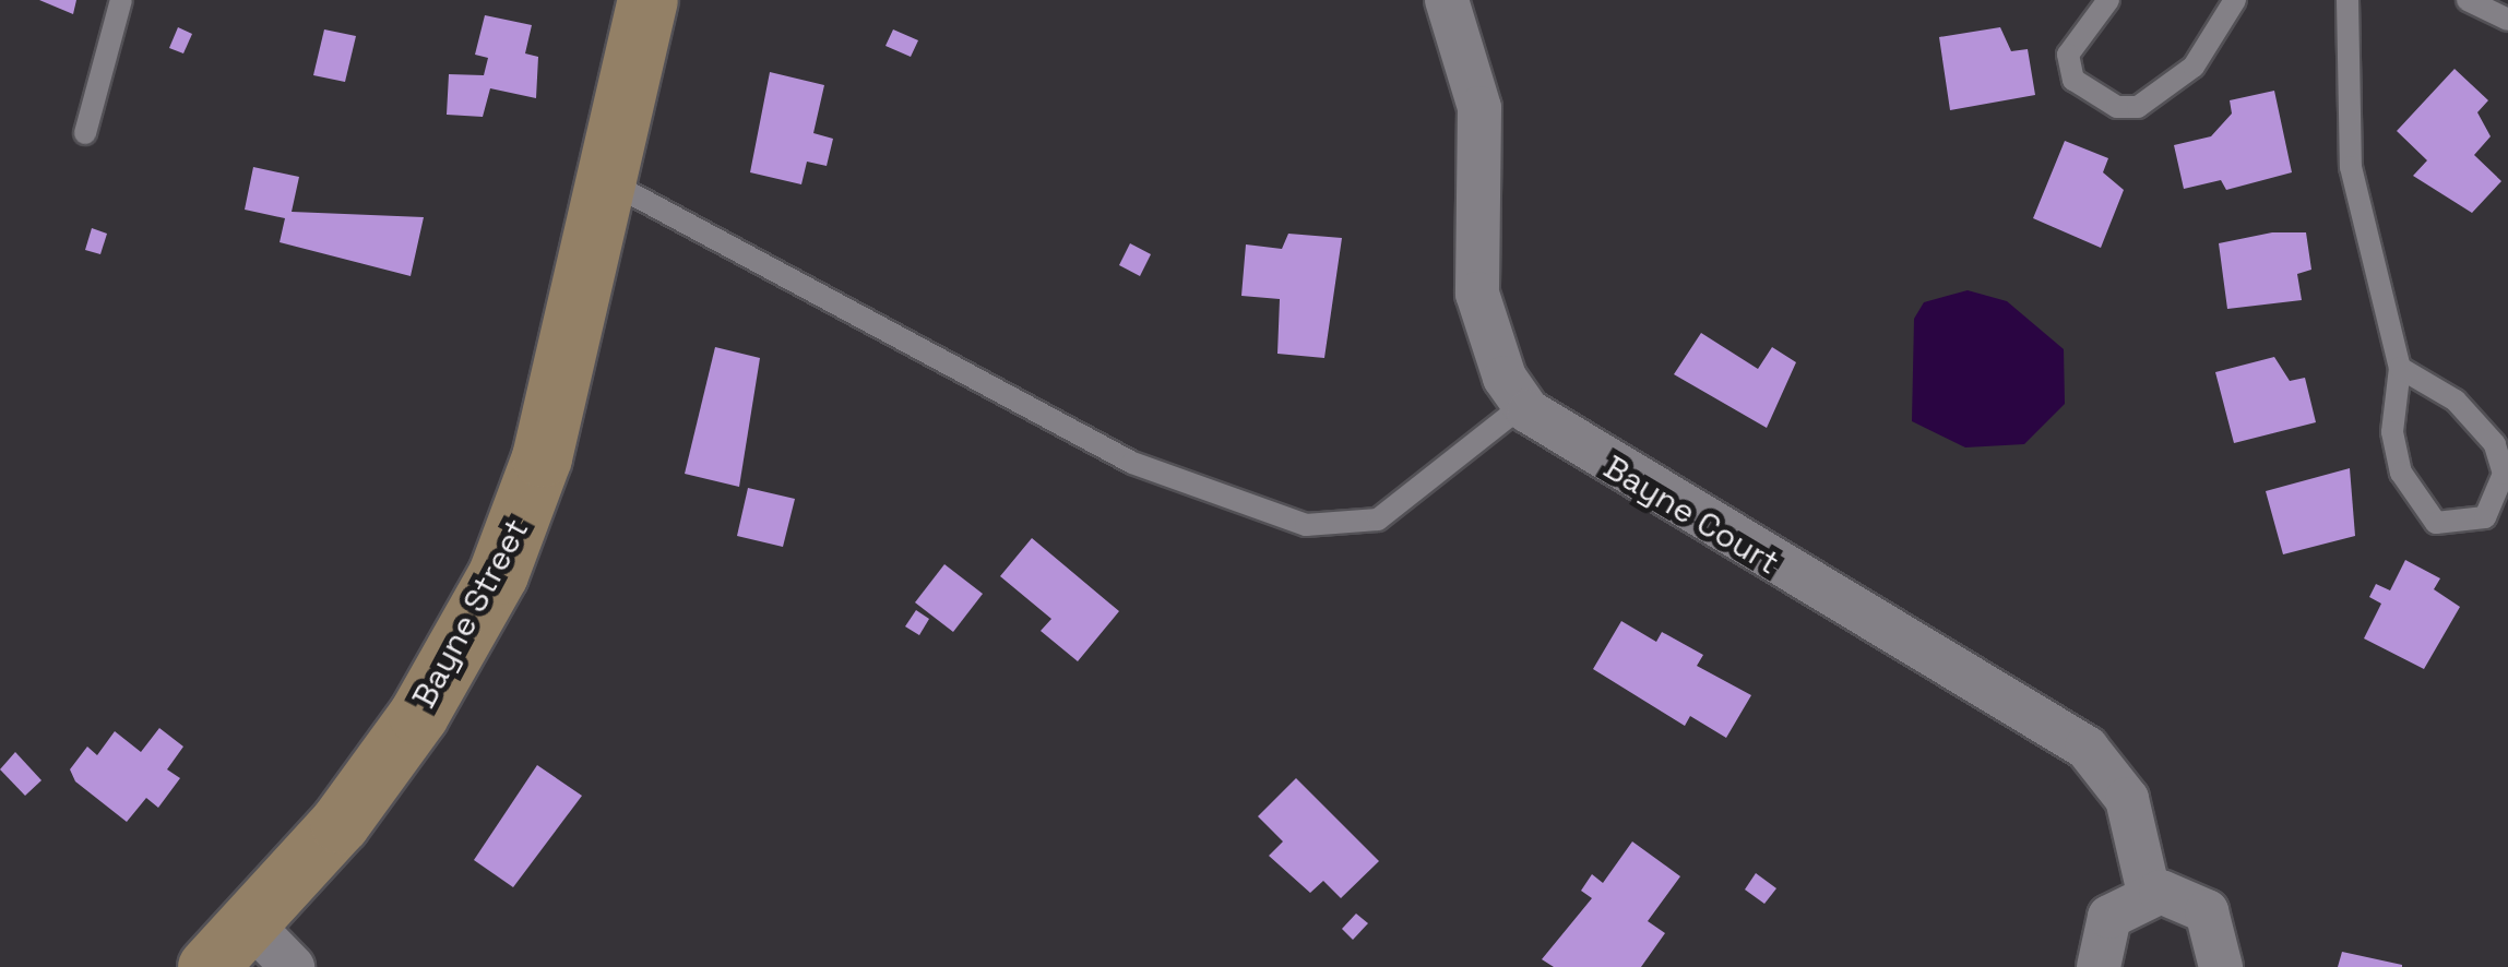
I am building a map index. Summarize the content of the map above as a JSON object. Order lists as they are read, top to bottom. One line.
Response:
{"streets":{"street":["Bayne Court","Bayne Street"]}}
